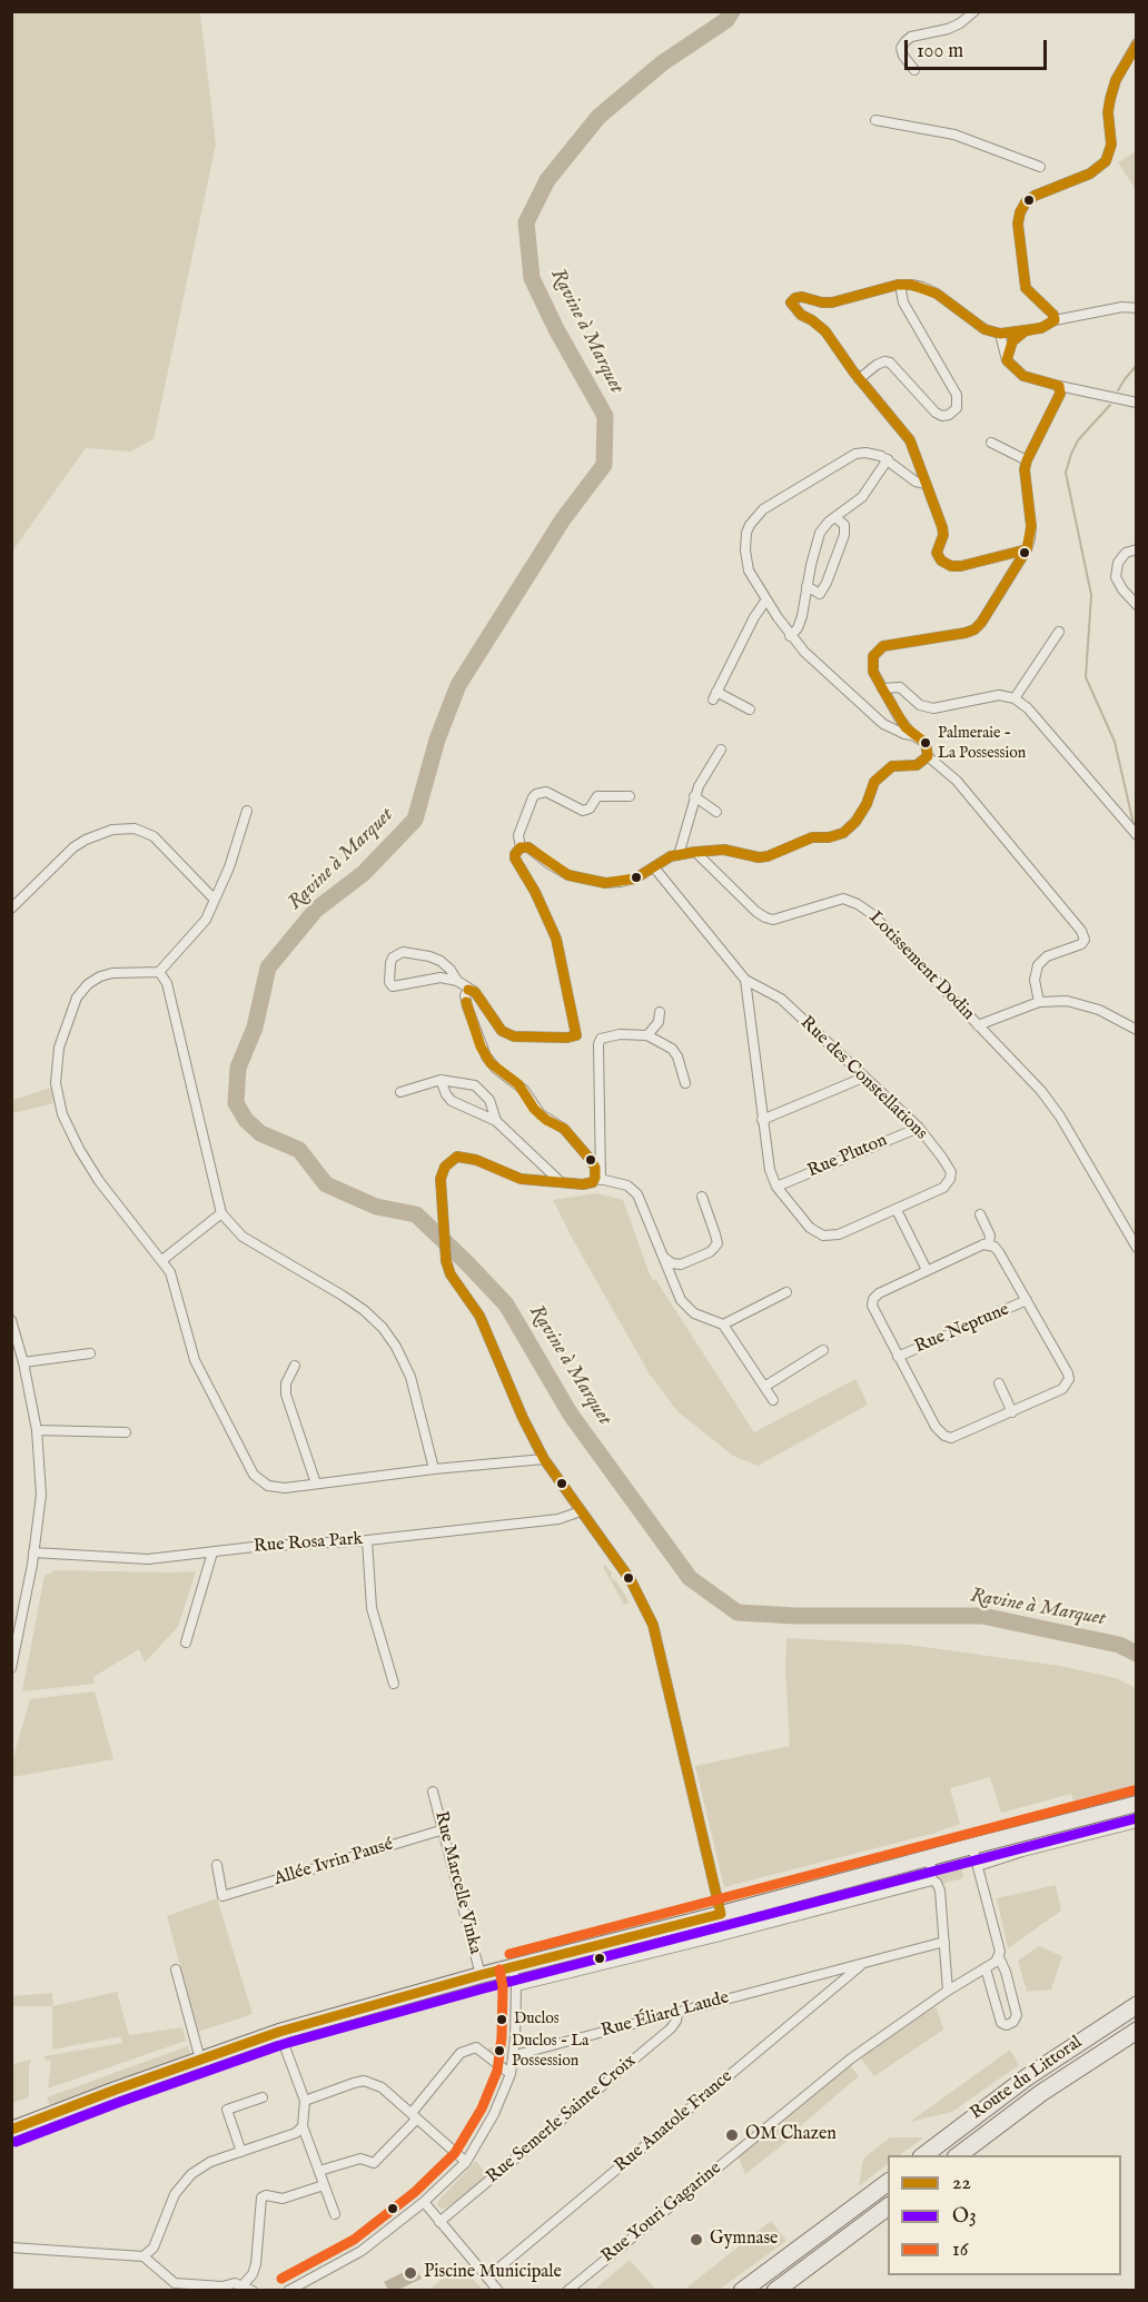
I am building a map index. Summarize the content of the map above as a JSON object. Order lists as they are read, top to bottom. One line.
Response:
{"streets":{"highway":["Route du Littoral"],"street":["Lotissement Dodin","Rue des Constellations","Rue Pluton","Rue Neptune","Rue Rosa Park","Allée Ivrin Pausé","Rue Marcelle Vinka","Rue Éliard Laude","Rue Semerle Sainte Croix","Rue Anatole France","Rue Youri Gagarine"]},"crossings":[["Rue des Constellations","Rue Pluton"],["Allée Ivrin Pausé","Rue Marcelle Vinka"],["Rue Éliard Laude","Rue Semerle Sainte Croix"],["Rue Éliard Laude","Rue Anatole France"]],"water":["Ravine à Marquet"],"places":["Palmeraie - La Possession","Duclos","Duclos - La Possession","OM Chazen","Gymnase","Piscine Municipale"],"lines":["transit line 22","transit line 16","transit line O3"],"legend":["22","O3","16"],"scale_bar":"100 m"}
